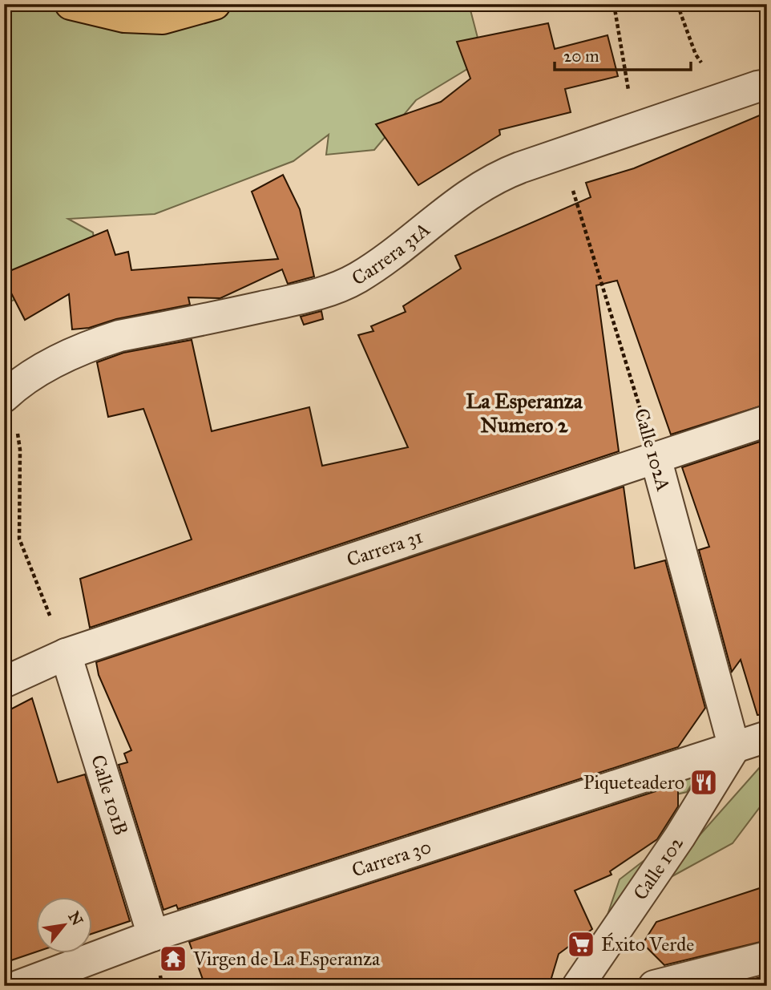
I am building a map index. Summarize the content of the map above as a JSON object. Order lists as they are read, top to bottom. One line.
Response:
{"streets":{"street":["Carrera 31A","Calle 102A","Carrera 31","Calle 101B","Carrera 30","Calle 102"]},"crossings":[["Carrera 31A","Calle 102A"],["Calle 102A","Carrera 31"],["Calle 102A","Carrera 30"],["Calle 102A","Calle 102"],["Carrera 31","Calle 101B"],["Calle 101B","Carrera 30"],["Carrera 30","Calle 102"]],"districts":["La Esperanza Numero 2"],"places":{"restaurant":["Piqueteadero"],"supermarket":["Éxito Verde"],"temple":["Virgen de La Esperanza"]},"scale_bar":"20 m","north":"top right"}
